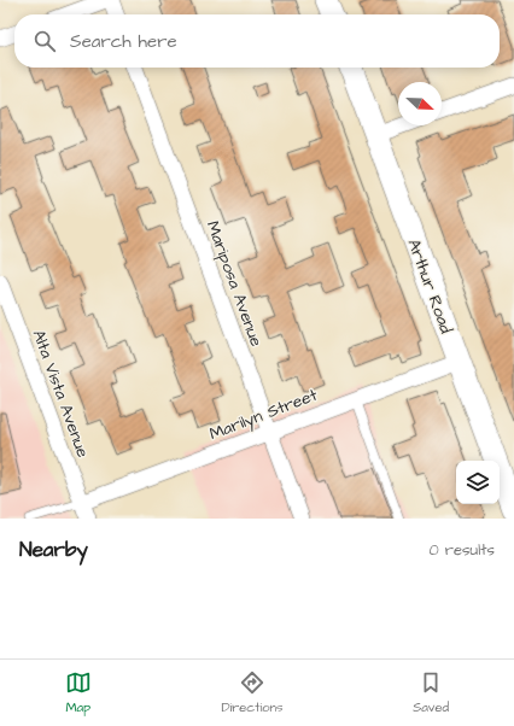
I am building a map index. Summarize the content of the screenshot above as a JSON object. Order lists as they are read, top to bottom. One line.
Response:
{"streets":{"street":["Mariposa Avenue","Arthur Road","Alta Vista Avenue","Marilyn Street"]},"crossings":[["Mariposa Avenue","Marilyn Street"],["Arthur Road","Marilyn Street"],["Alta Vista Avenue","Marilyn Street"]],"north":"bottom right","page":{"search":"Search here","heading":["Nearby","0 results"],"nav":["Map","Directions","Saved"]}}
